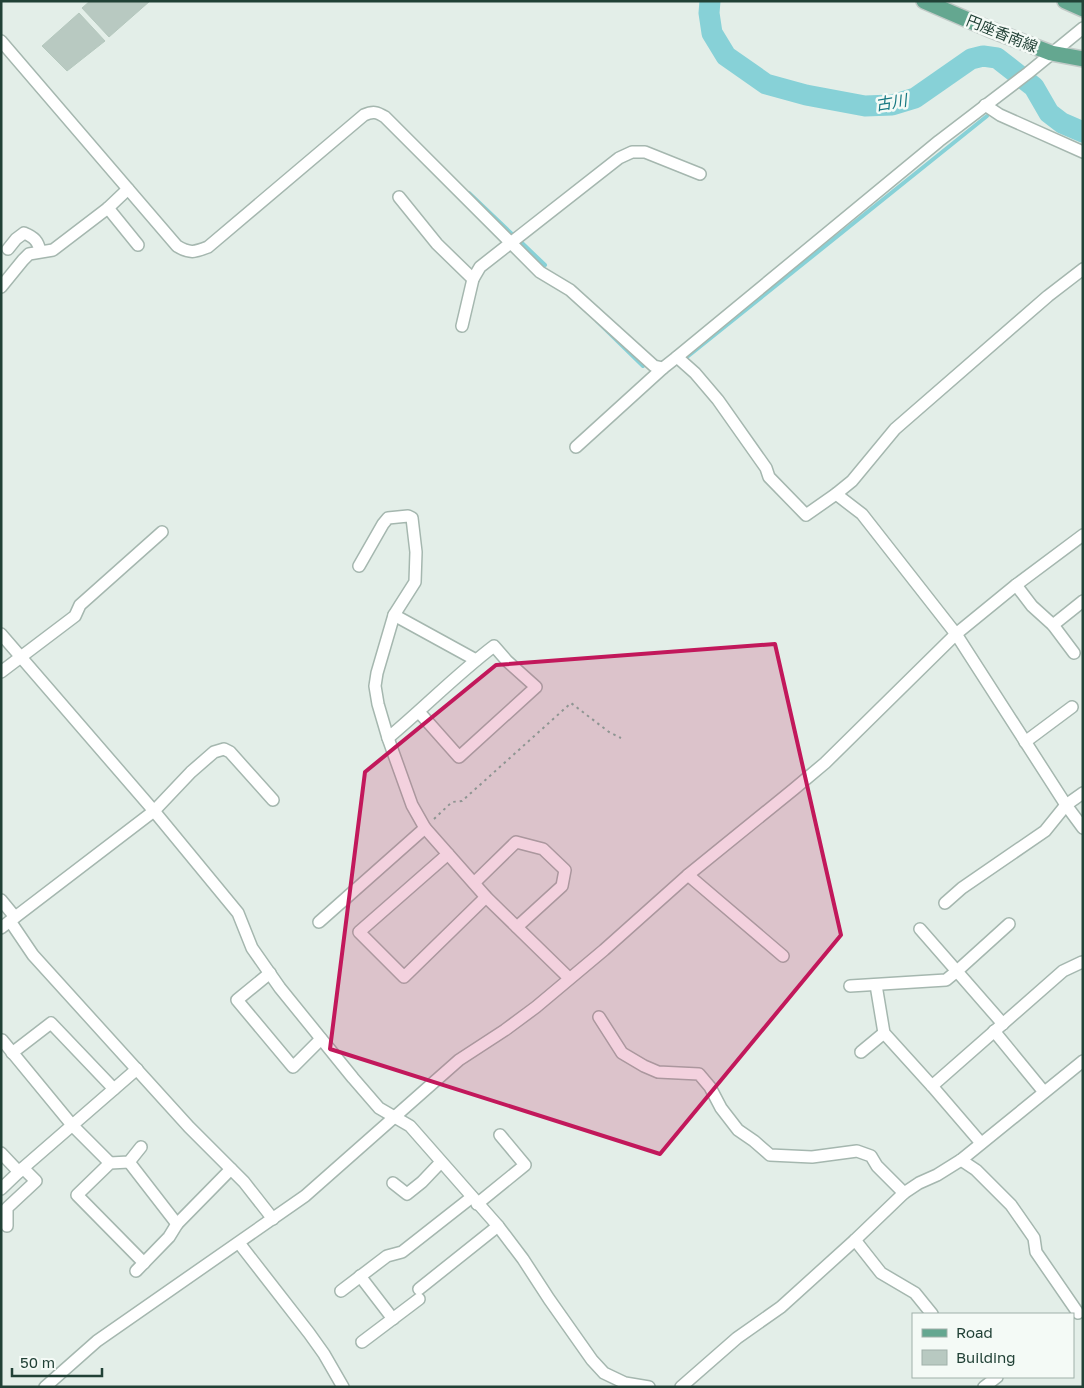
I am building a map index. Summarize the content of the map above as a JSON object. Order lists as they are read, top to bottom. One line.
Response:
{"streets":{"main road":["円座香南線"]},"water":["古川"],"legend":["Road","Building"],"scale_bar":"50 m"}
